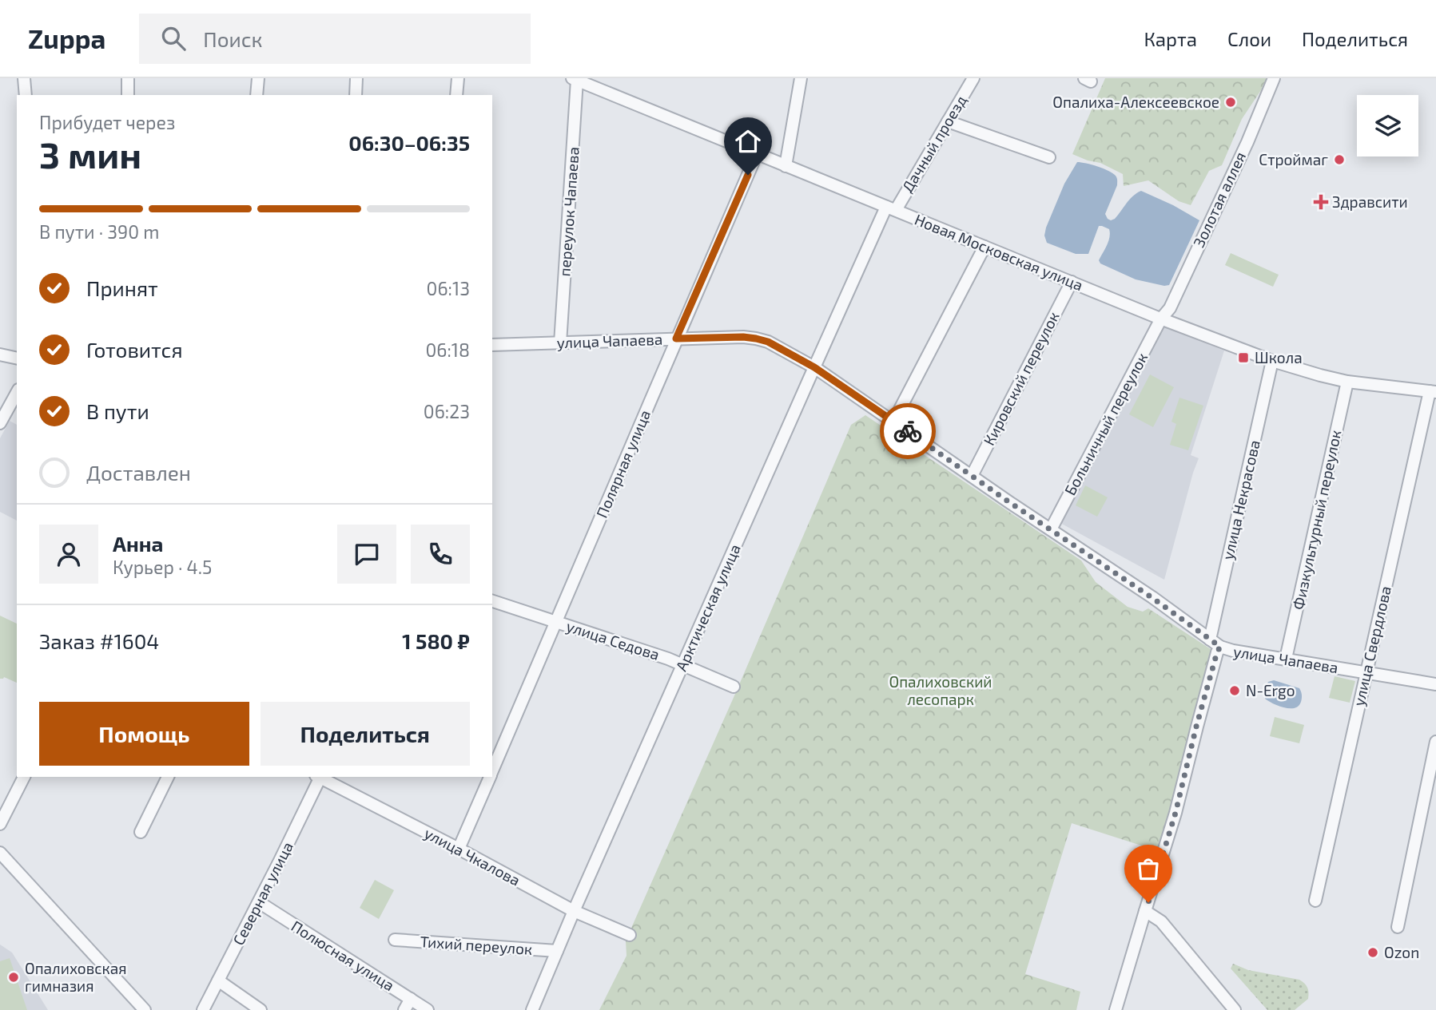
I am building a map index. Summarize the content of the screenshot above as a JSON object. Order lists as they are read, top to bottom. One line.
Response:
{"streets":{"street":["Дачный проезд","Золотая аллея","переулок Чапаева","Новая Московская улица","улица Чапаева","Кировский переулок","Больничный переулок","Полярная улица","улица Некрасова","Физкультурный переулок","Арктическая улица","улица Седова","улица Свердлова","улица Чкалова","Северная улица","Тихий переулок","Полюсная улица"]},"crossings":[["Дачный проезд","Новая Московская улица"],["Дачный проезд","Арктическая улица"],["Золотая аллея","Новая Московская улица"],["Золотая аллея","Больничный переулок"],["переулок Чапаева","Новая Московская улица"],["переулок Чапаева","улица Чапаева"],["Новая Московская улица","Кировский переулок"],["Новая Московская улица","Больничный переулок"],["Новая Московская улица","Полярная улица"],["Новая Московская улица","улица Некрасова"],["Новая Московская улица","Физкультурный переулок"],["Новая Московская улица","Арктическая улица"],["Новая Московская улица","улица Свердлова"],["улица Чапаева","Кировский переулок"],["улица Чапаева","Больничный переулок"],["улица Чапаева","Полярная улица"],["улица Чапаева","улица Некрасова"],["улица Чапаева","Физкультурный переулок"],["улица Чапаева","Арктическая улица"],["улица Чапаева","улица Свердлова"],["Полярная улица","улица Седова"],["Полярная улица","улица Чкалова"],["Арктическая улица","улица Седова"],["Арктическая улица","улица Чкалова"],["Арктическая улица","Тихий переулок"],["Северная улица","Полюсная улица"]],"parks":["Опалиховский лесопарк"],"places":{"other":["Опалиха-Алексеевское","Строймаг","N-Ergo","Ozon","Опалиховская гимназия"],"health":["Здравсити"],"transit":["Школа"]},"page":{"header":"Zuppa","search":"Поиск","nav":["Карта","Слои","Поделиться"],"heading":["3 мин","Прибудет через","06:30–06:35"],"panel":["Анна","Курьер · 4.5","Заказ #1604","1 580 ₽"],"bar":"В пути · 390 m","list":[["Принят","06:13"],["Готовится","06:18"],["В пути","06:23"],"Доставлен"],"buttons":["Помощь","Поделиться"]}}
